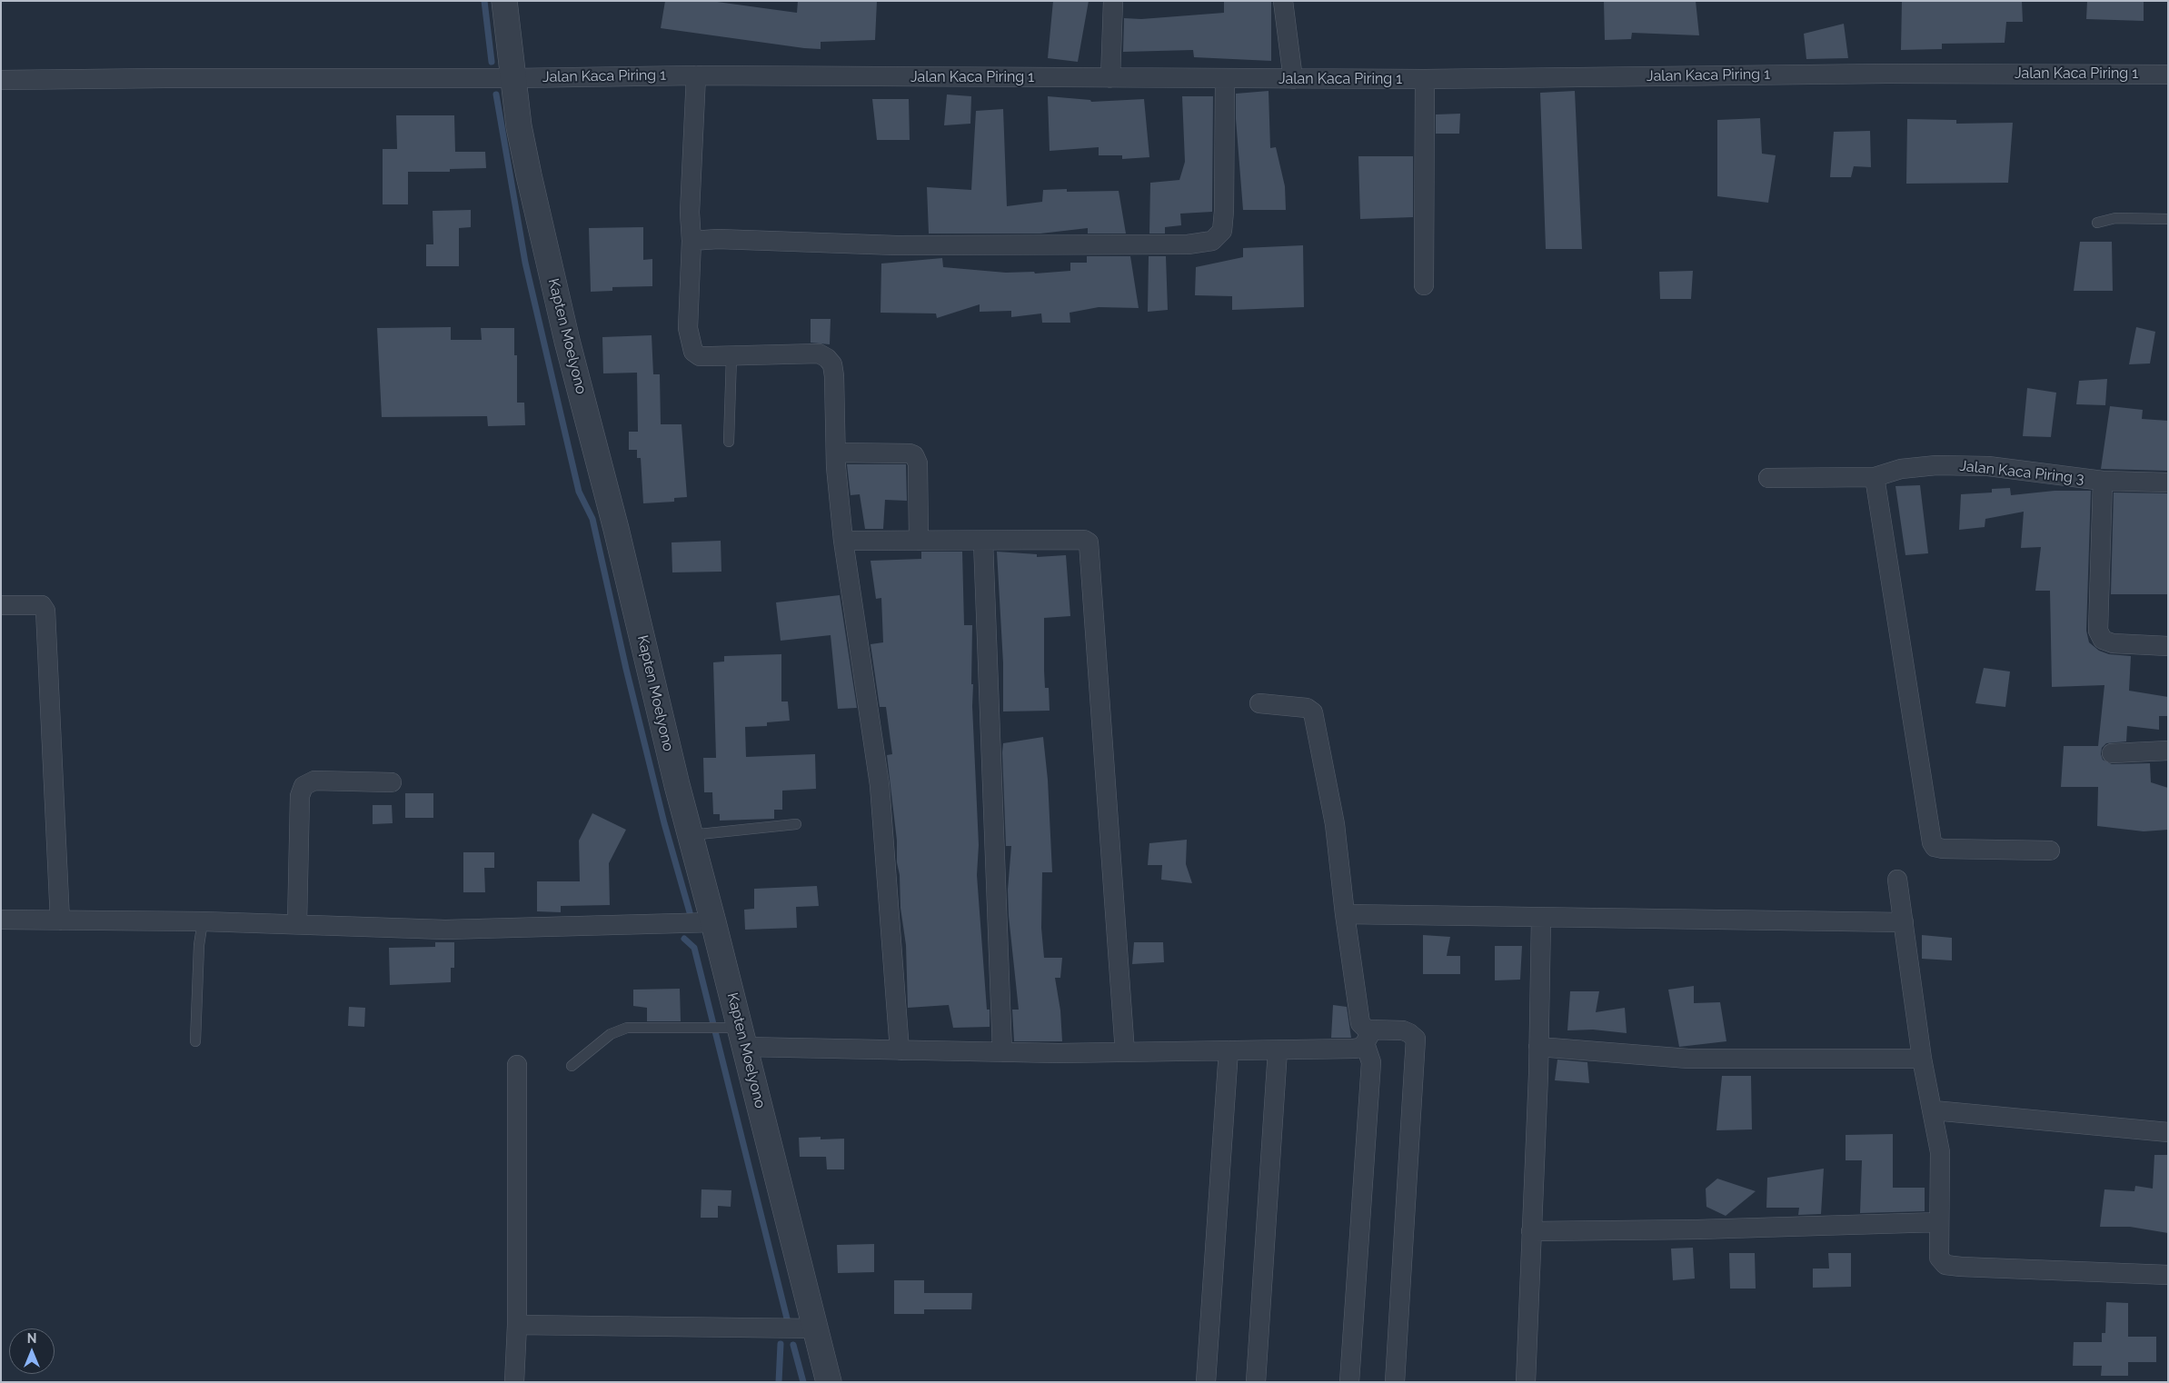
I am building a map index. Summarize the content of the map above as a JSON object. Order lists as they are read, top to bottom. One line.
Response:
{"streets":{"street":["Jalan Kaca Piring 1","Kapten Moelyono","Jalan Kaca Piring 3"]},"crossings":[["Jalan Kaca Piring 1","Kapten Moelyono"]],"north":"top"}
